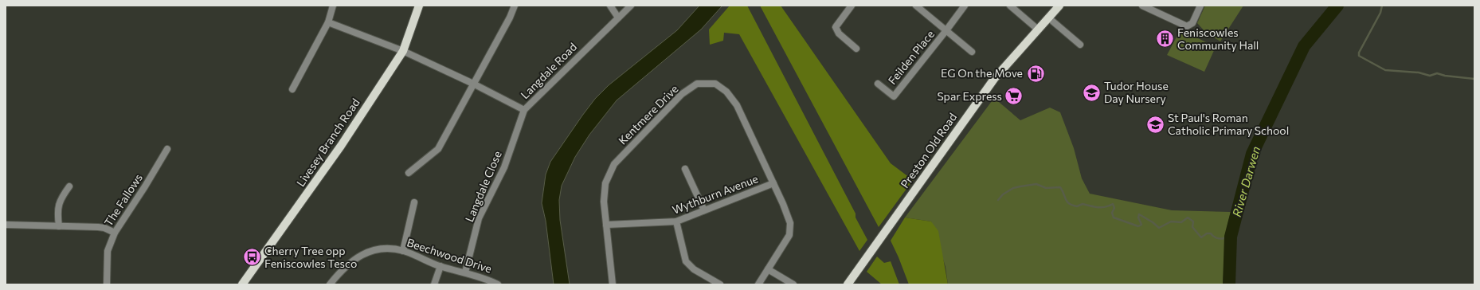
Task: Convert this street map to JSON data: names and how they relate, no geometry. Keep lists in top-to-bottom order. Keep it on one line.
{"streets":{"main road":["Livesey Branch Road","Preston Old Road"],"street":["Feilden Place","Langdale Road","Kentmere Drive","Langdale Close","Wythburn Avenue","The Fallows","Beechwood Drive"]},"crossings":[["Langdale Road","Livesey Branch Road"],["Langdale Road","Langdale Close"],["Kentmere Drive","Wythburn Avenue"],["Langdale Close","Beechwood Drive"]],"water":["River Darwen"],"places":{"building":["Feniscowles Community Hall"],"fuel station":["EG On the Move"],"school or university":["Tudor House Day Nursery","St Paul's Roman Catholic Primary School"],"supermarket":["Spar Express"],"bus stop":["Cherry Tree opp Feniscowles Tesco"]}}
